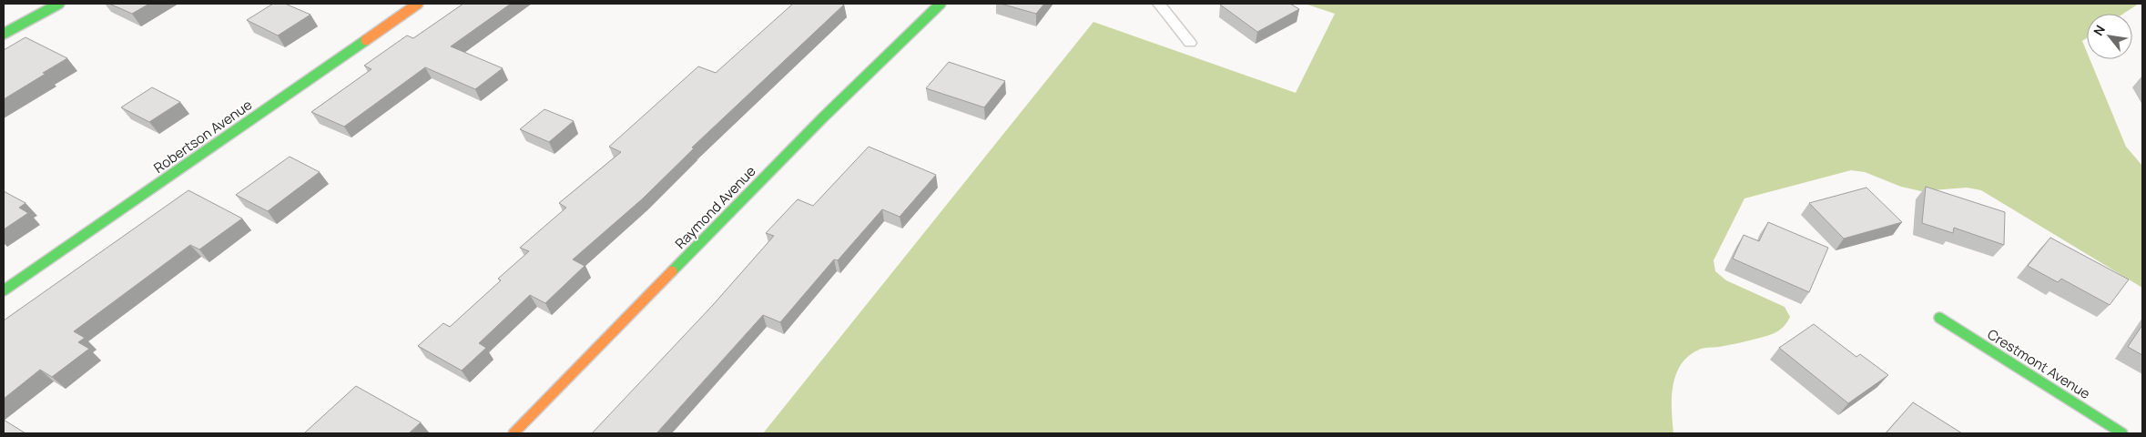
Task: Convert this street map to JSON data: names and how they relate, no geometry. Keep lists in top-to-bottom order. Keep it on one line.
{"streets":{"street":["Robertson Avenue","Raymond Avenue","Crestmont Avenue"]},"north":"top left"}
